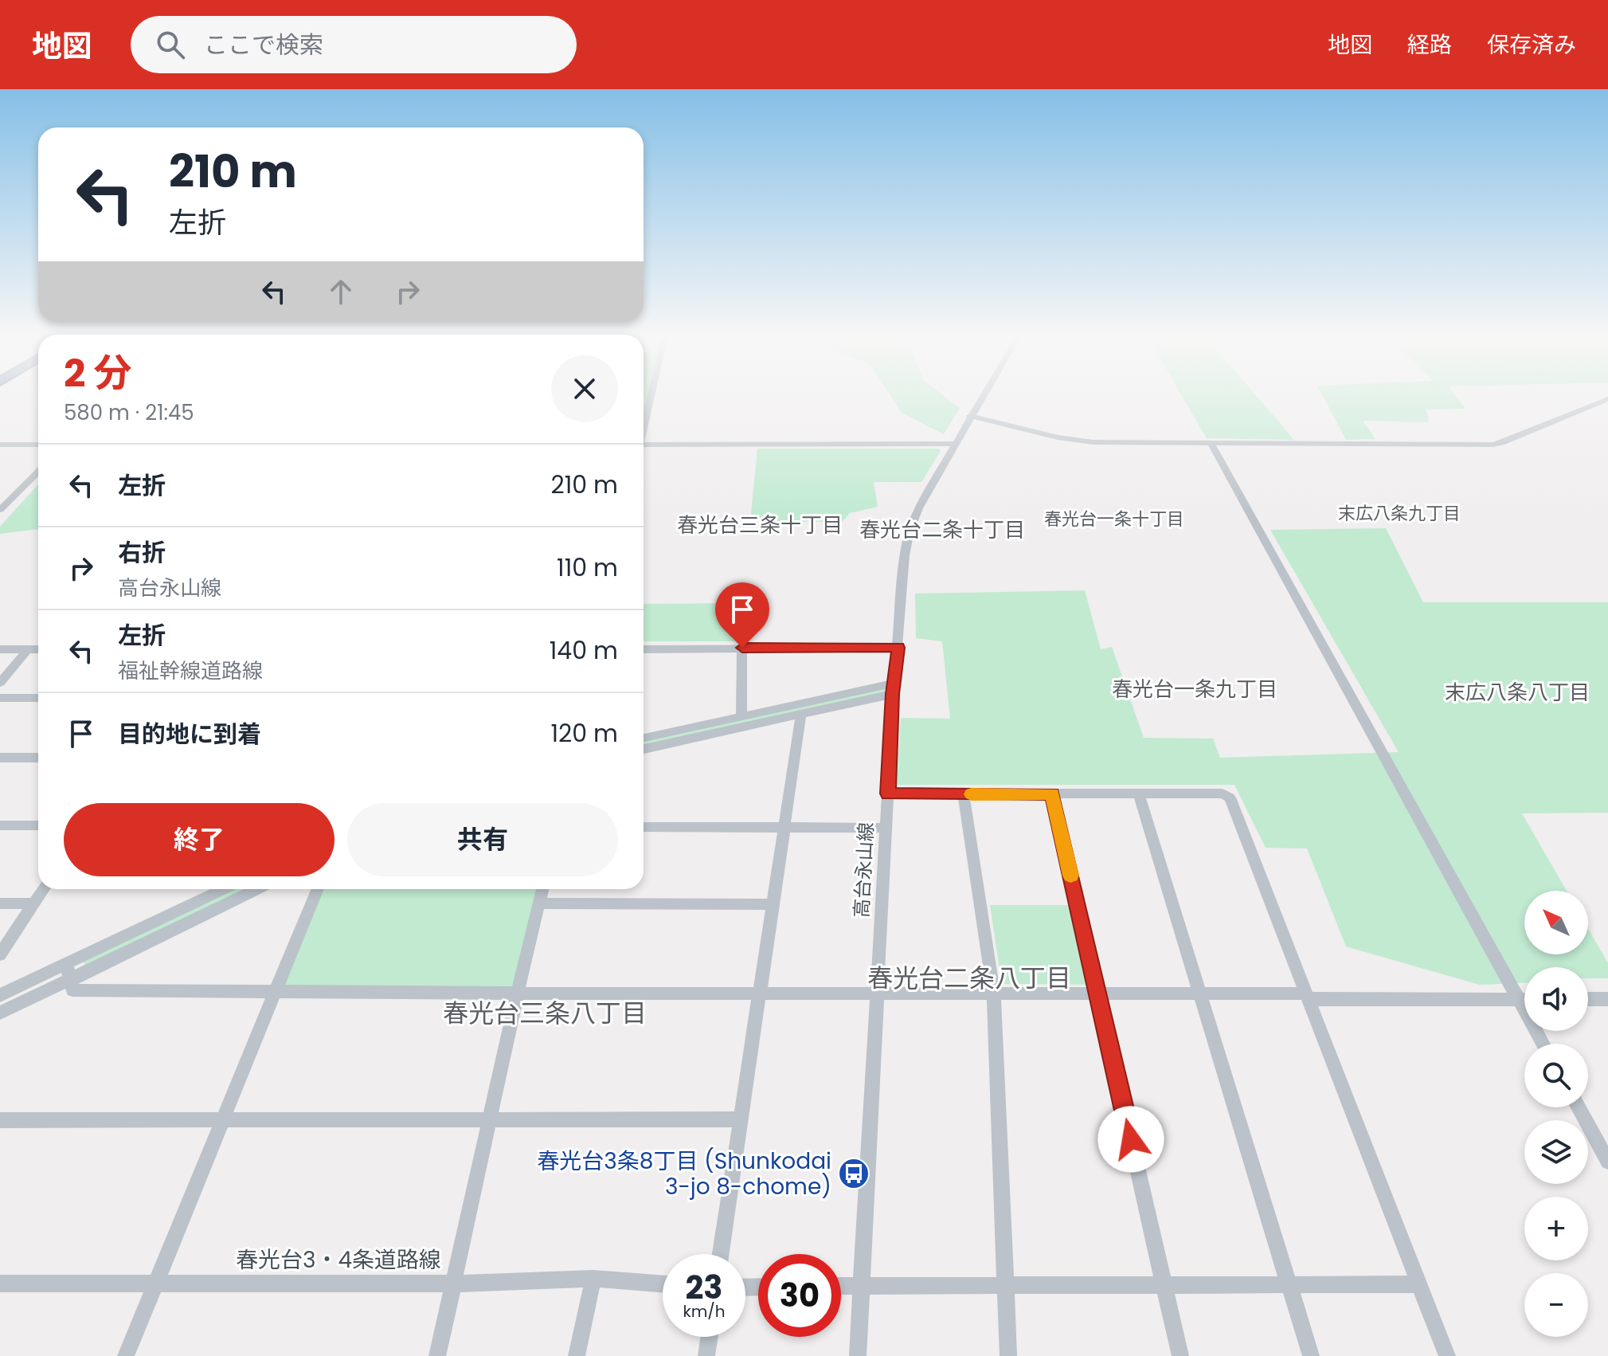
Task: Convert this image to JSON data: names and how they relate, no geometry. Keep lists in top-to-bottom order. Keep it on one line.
{"streets":{"street":["高台永山線","春光台3・4条道路線"]},"districts":["末広八条九丁目","春光台一条十丁目","春光台三条十丁目","春光台二条十丁目","春光台一条九丁目","末広八条八丁目","春光台二条八丁目","春光台三条八丁目"],"places":{"bus stop":["春光台3条8丁目 (Shunkodai 3-jo 8-chome)"]},"north":"top left","page":{"header":"地図","search":"ここで検索","nav":["地図","経路","保存済み"],"turn":["210 m","左折"],"heading":["2 分","580 m · 21:45"],"list":[{"name":"左折","value":"210 m"},{"name":"右折","note":"高台永山線","value":"110 m"},{"name":"左折","note":"福祉幹線道路線","value":"140 m"},{"name":"目的地に到着","value":"120 m"}],"buttons":["終了","共有"],"map_buttons":["+","−"],"speed":"23 km/h","limit":"30"}}
